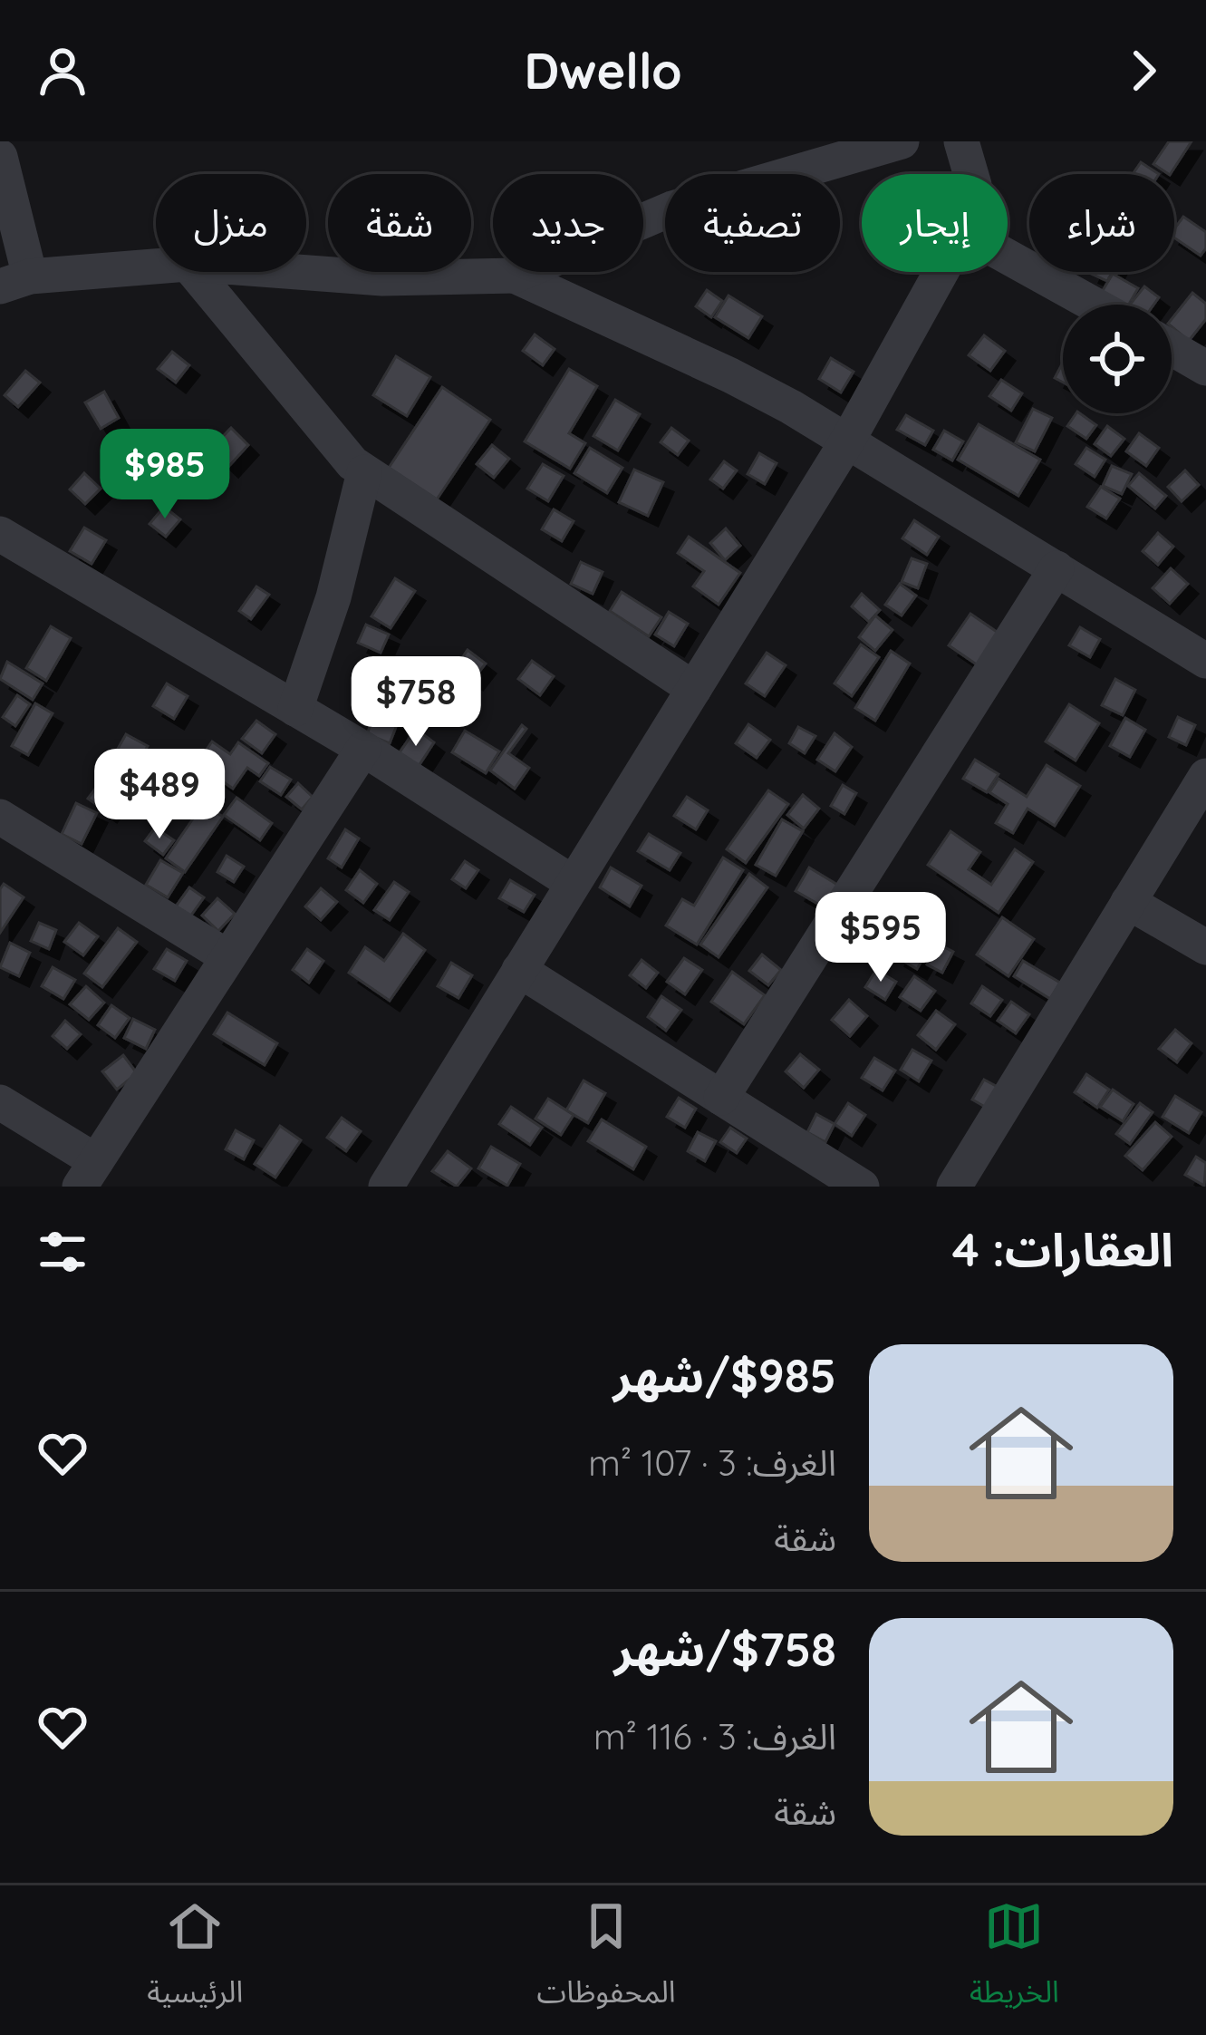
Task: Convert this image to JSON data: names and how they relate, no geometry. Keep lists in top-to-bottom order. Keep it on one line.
{"page":{"header":"Dwello","chip":["شراء","إيجار","تصفية","جديد","شقة","منزل"],"price":["$985","$758","$489","$595"],"heading":"العقارات: 4","list":[{"name":"$985/شهر","note":"الغرف: 3 · 107 m² · شقة"},{"name":"$758/شهر","note":"الغرف: 3 · 116 m² · شقة"}],"tabs":["الخريطة","المحفوظات","الرئيسية"]}}
